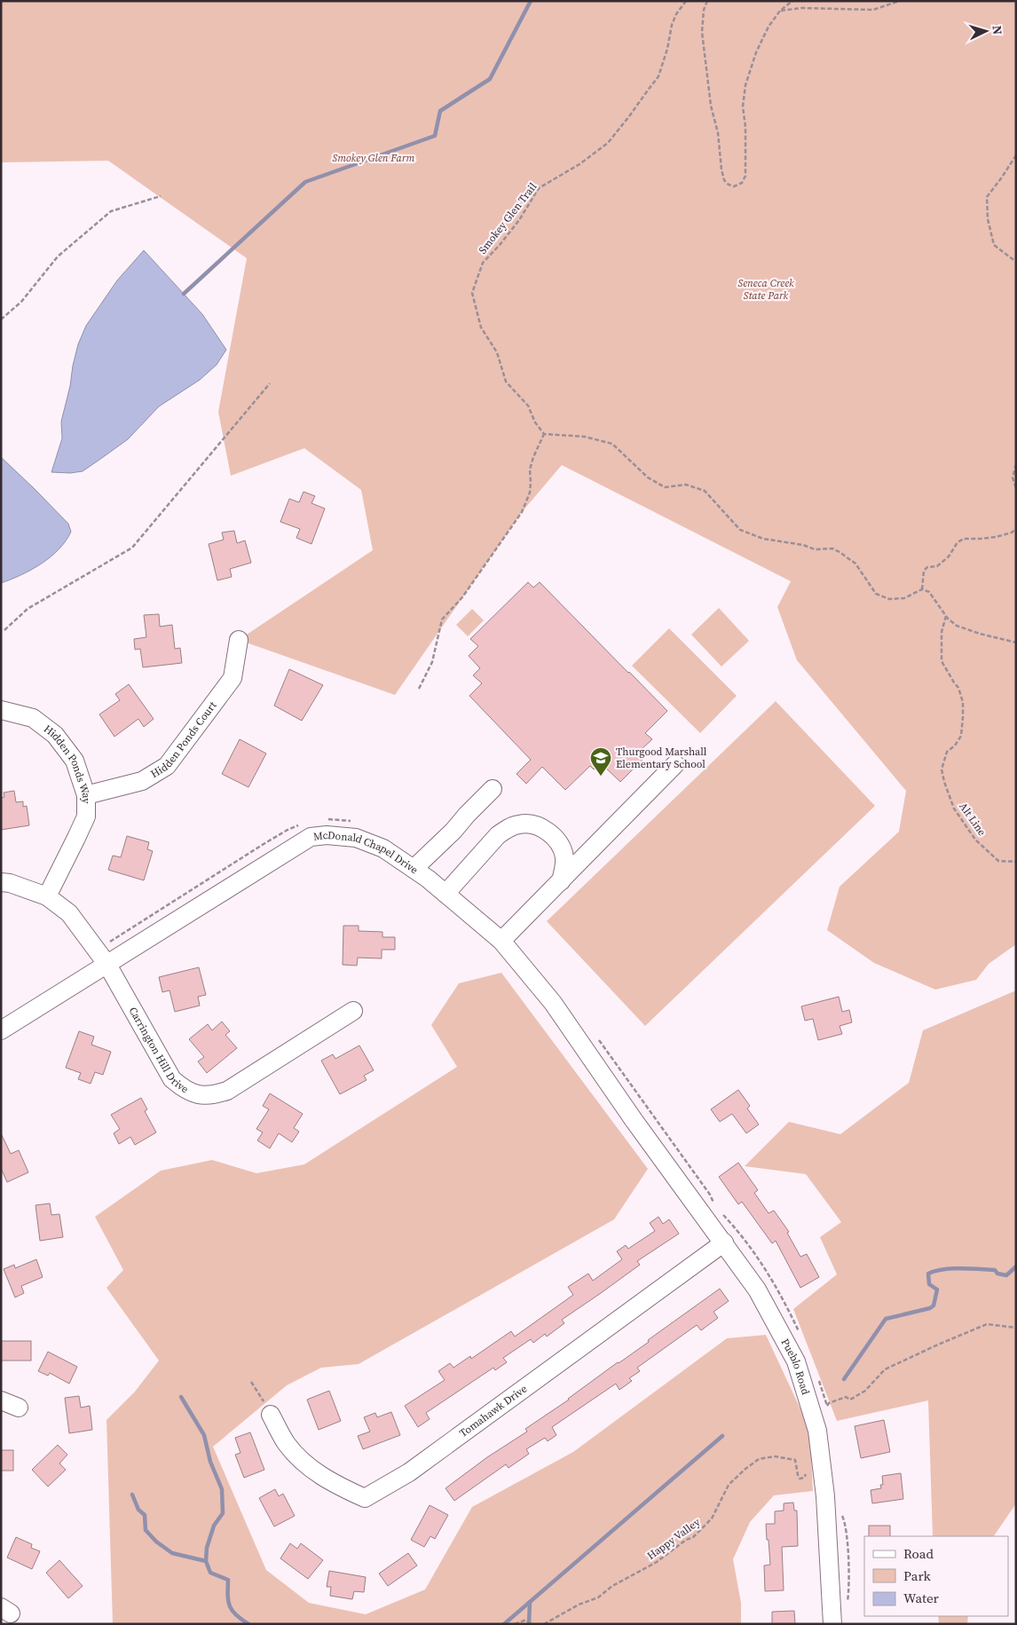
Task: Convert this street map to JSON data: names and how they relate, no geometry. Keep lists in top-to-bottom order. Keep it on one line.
{"streets":{"street":["Hidden Ponds Court","Hidden Ponds Way","McDonald Chapel Drive","Carrington Hill Drive","Pueblo Road","Tomahawk Drive"],"path":["Smokey Glen Trail","Alt Line","Happy Valley"]},"crossings":[["Hidden Ponds Court","Hidden Ponds Way"],["Hidden Ponds Way","Carrington Hill Drive"],["McDonald Chapel Drive","Carrington Hill Drive"],["McDonald Chapel Drive","Pueblo Road"],["Pueblo Road","Tomahawk Drive"]],"parks":["Smokey Glen Farm","Seneca Creek State Park"],"places":{"school or university":["Thurgood Marshall Elementary School"]},"legend":["Road","Park","Water"],"north":"right"}
